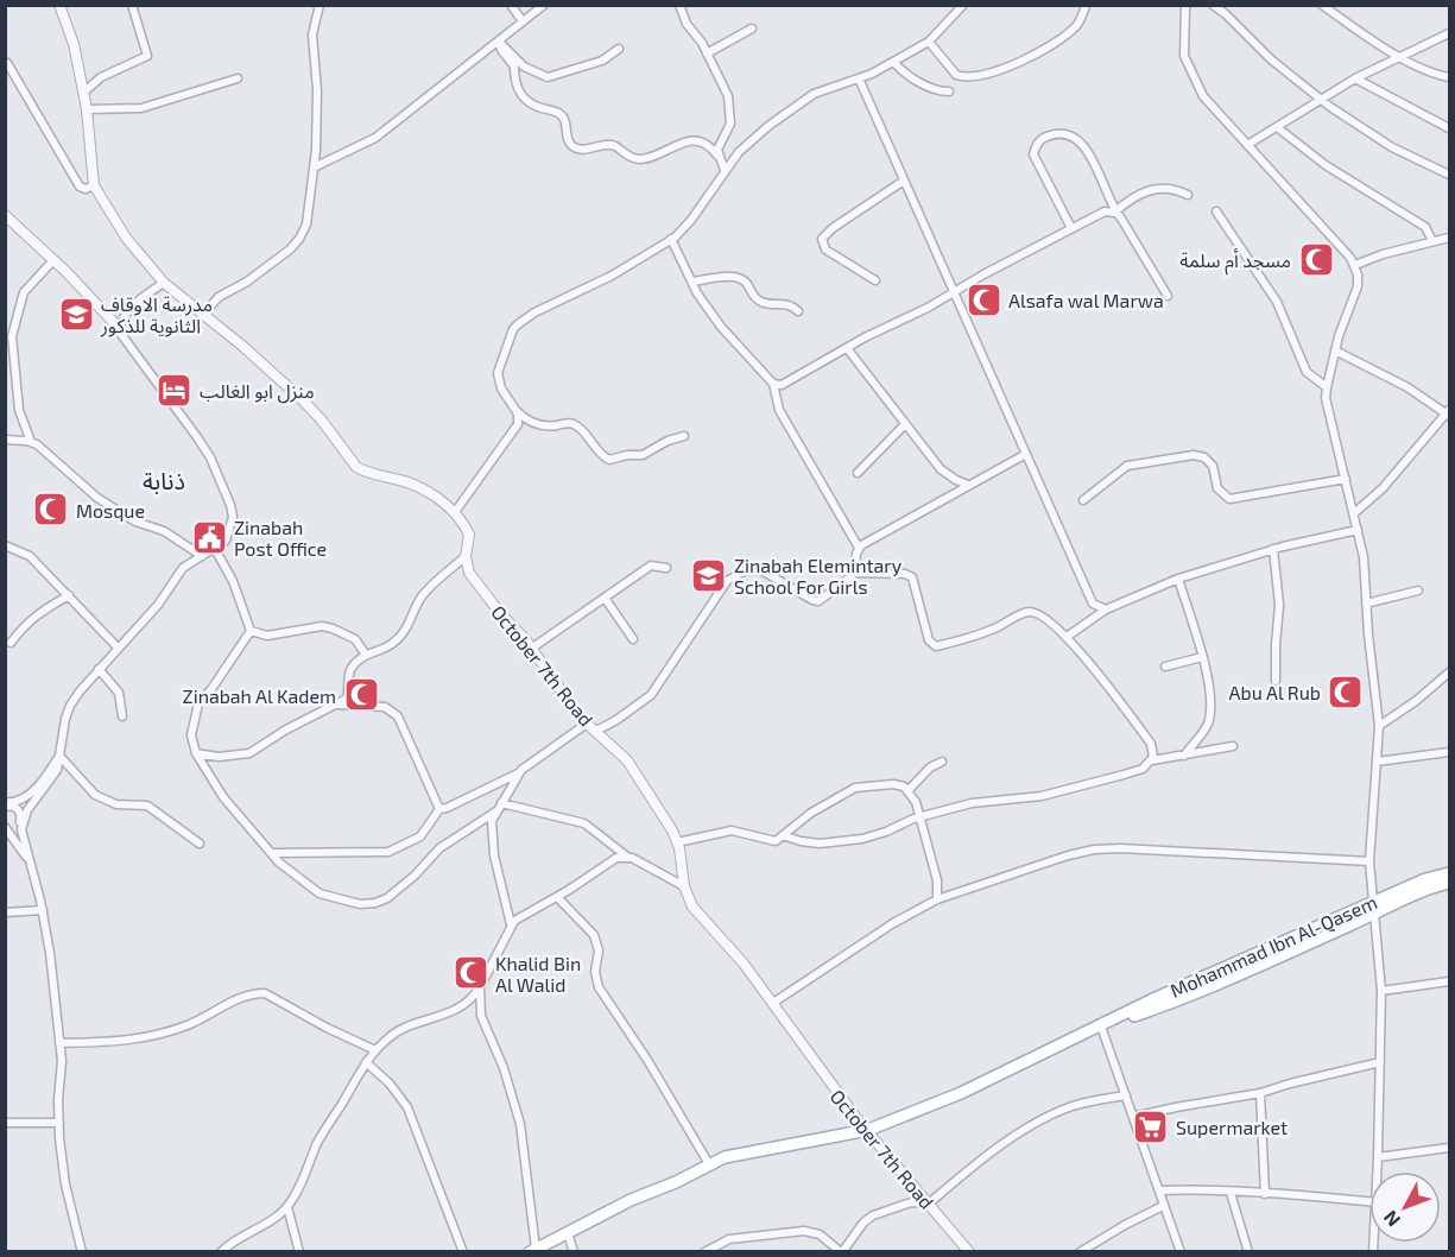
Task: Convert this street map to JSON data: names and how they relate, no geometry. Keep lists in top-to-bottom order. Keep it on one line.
{"streets":{"main road":["Mohammad Ibn Al-Qasem"],"street":["October 7th Road"]},"crossings":[["October 7th Road","Mohammad Ibn Al-Qasem"]],"districts":["ذنابة"],"places":{"mosque":["مسجد أم سلمة","Alsafa wal Marwa","Mosque","Abu Al Rub","Zinabah Al Kadem","Khalid Bin Al Walid"],"school or university":["مدرسة الاوقاف الثانوية للذكور","Zinabah Elemintary School For Girls"],"hotel":["منزل ابو الغالب"],"public building":["Zinabah Post Office"],"supermarket":["Supermarket"]},"north":"bottom left"}
